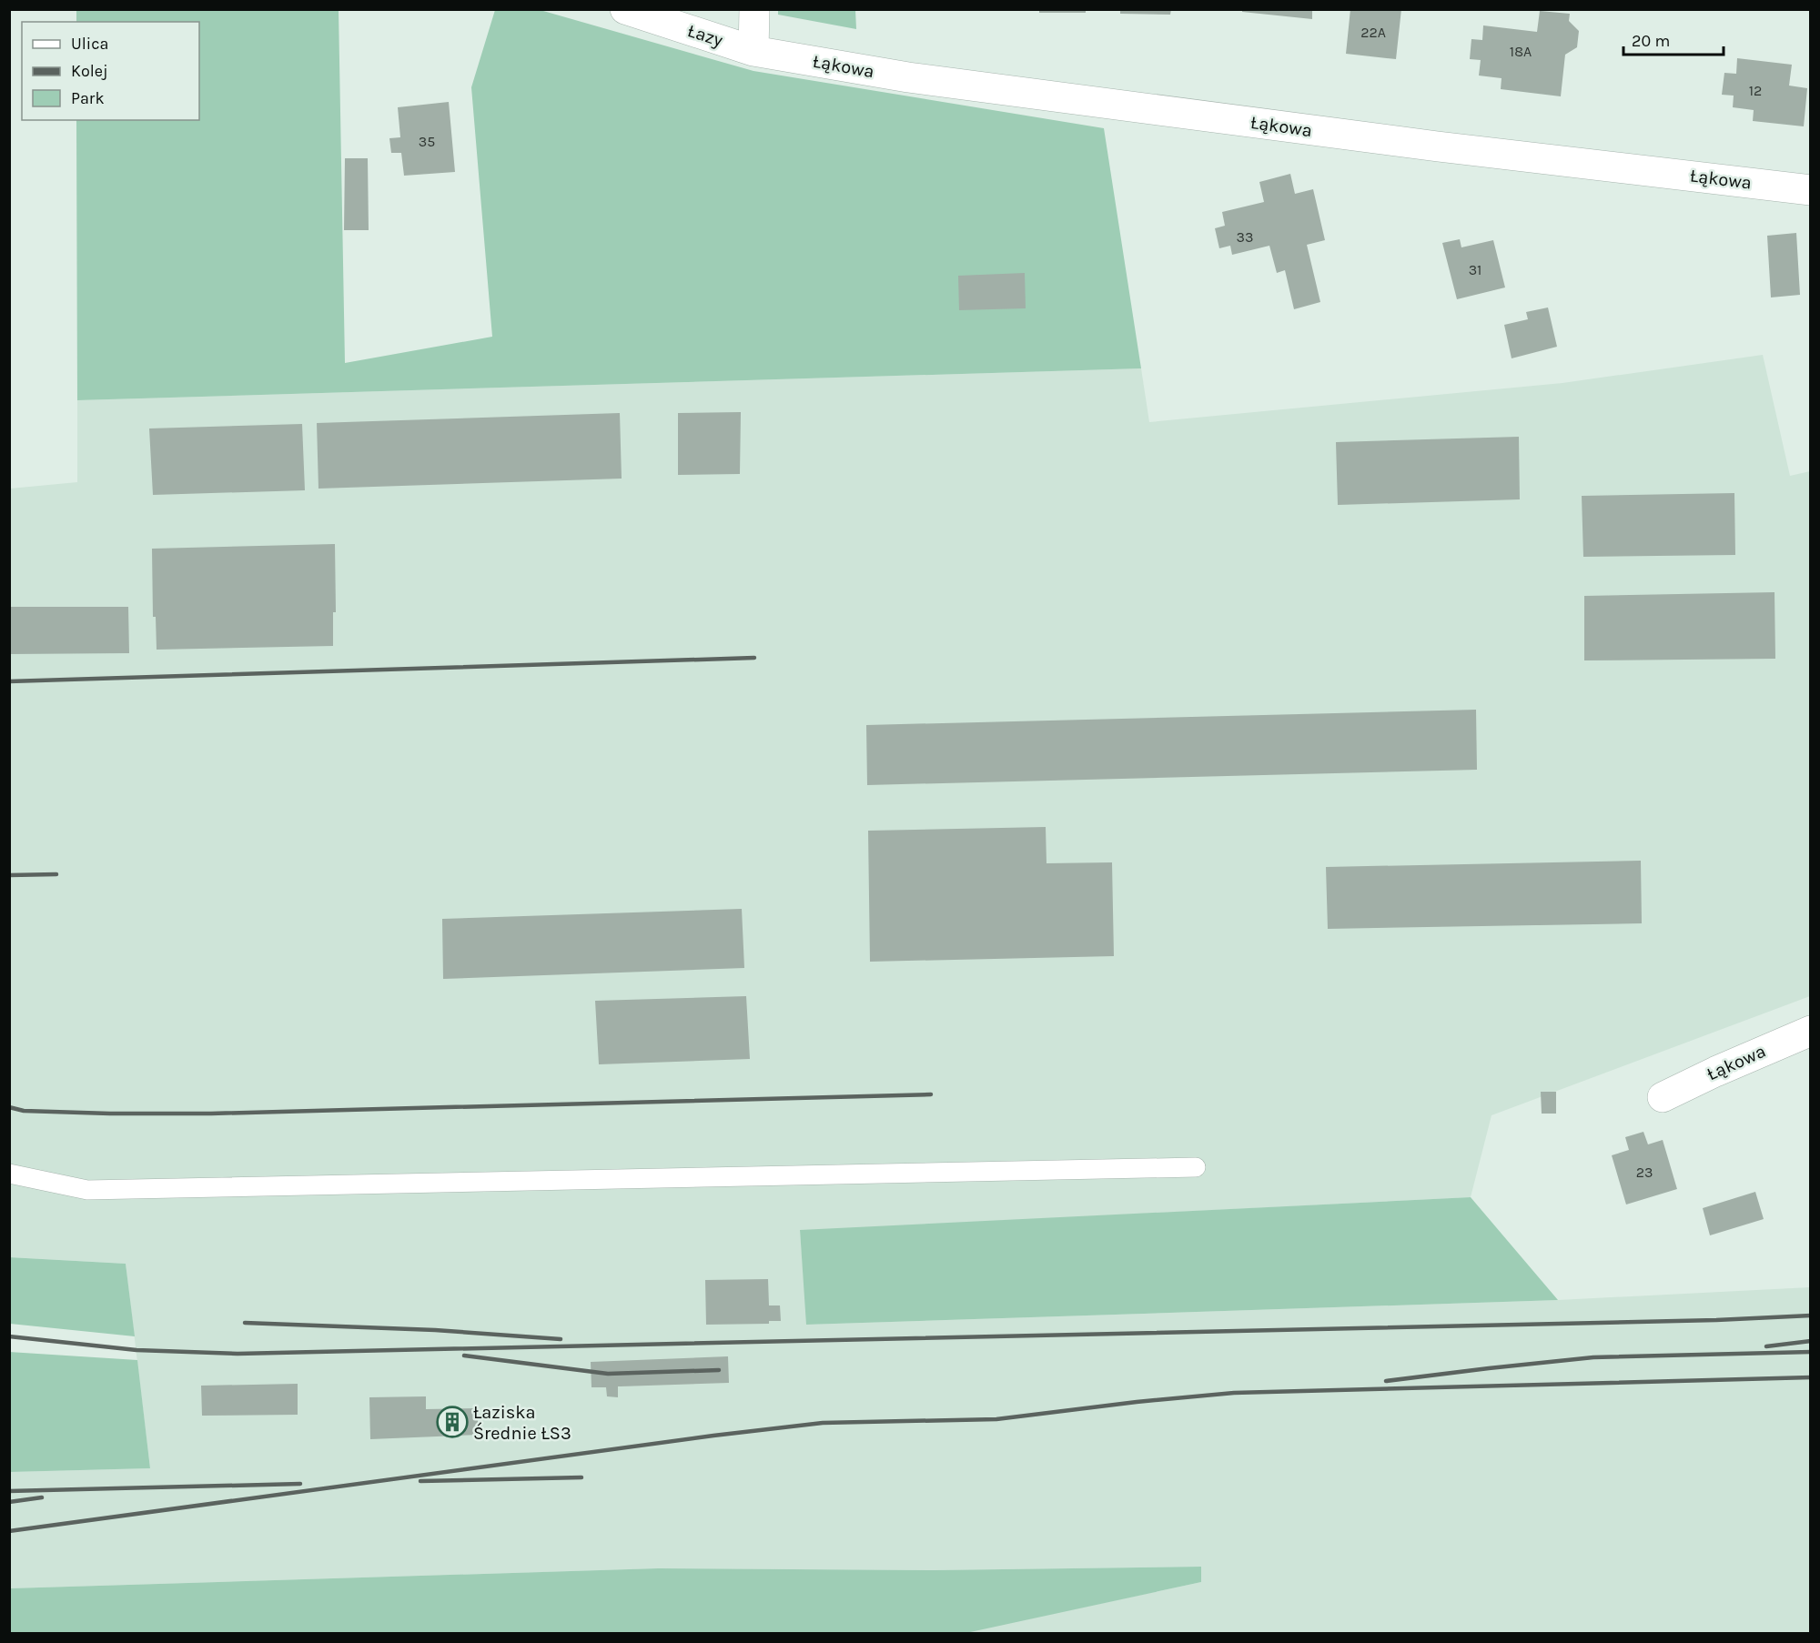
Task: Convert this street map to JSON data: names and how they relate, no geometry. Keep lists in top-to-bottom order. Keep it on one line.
{"streets":{"street":["Łazy","Łąkowa"]},"crossings":[["Łazy","Łąkowa"]],"places":{"building":["Łaziska Średnie ŁS3"]},"house_numbers":["22A","18A","12","35","33","31","23"],"legend":["Ulica","Kolej","Park"],"scale_bar":"20 m"}
